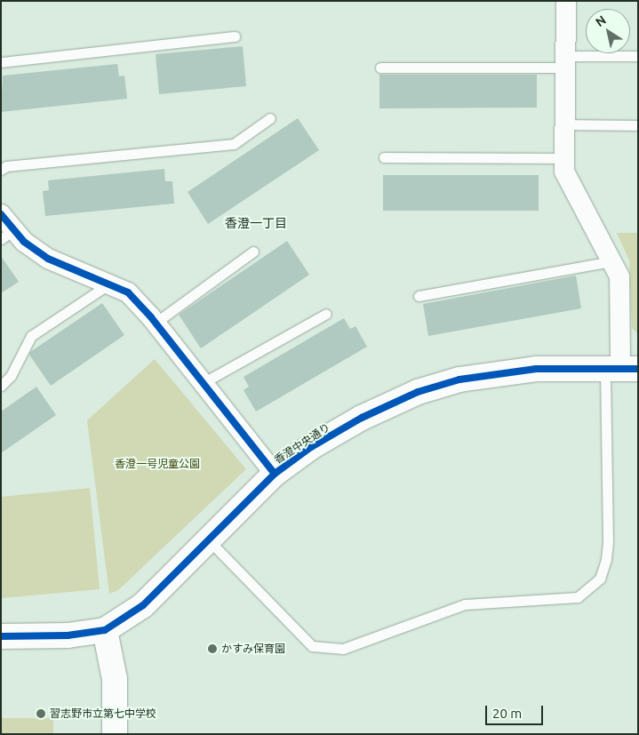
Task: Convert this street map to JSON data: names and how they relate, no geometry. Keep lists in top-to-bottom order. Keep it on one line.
{"streets":{"street":["香澄中央通り"]},"districts":["香澄一丁目"],"parks":["香澄一号児童公園"],"places":["かすみ保育園","習志野市立第七中学校"],"scale_bar":"20 m","north":"top left"}
